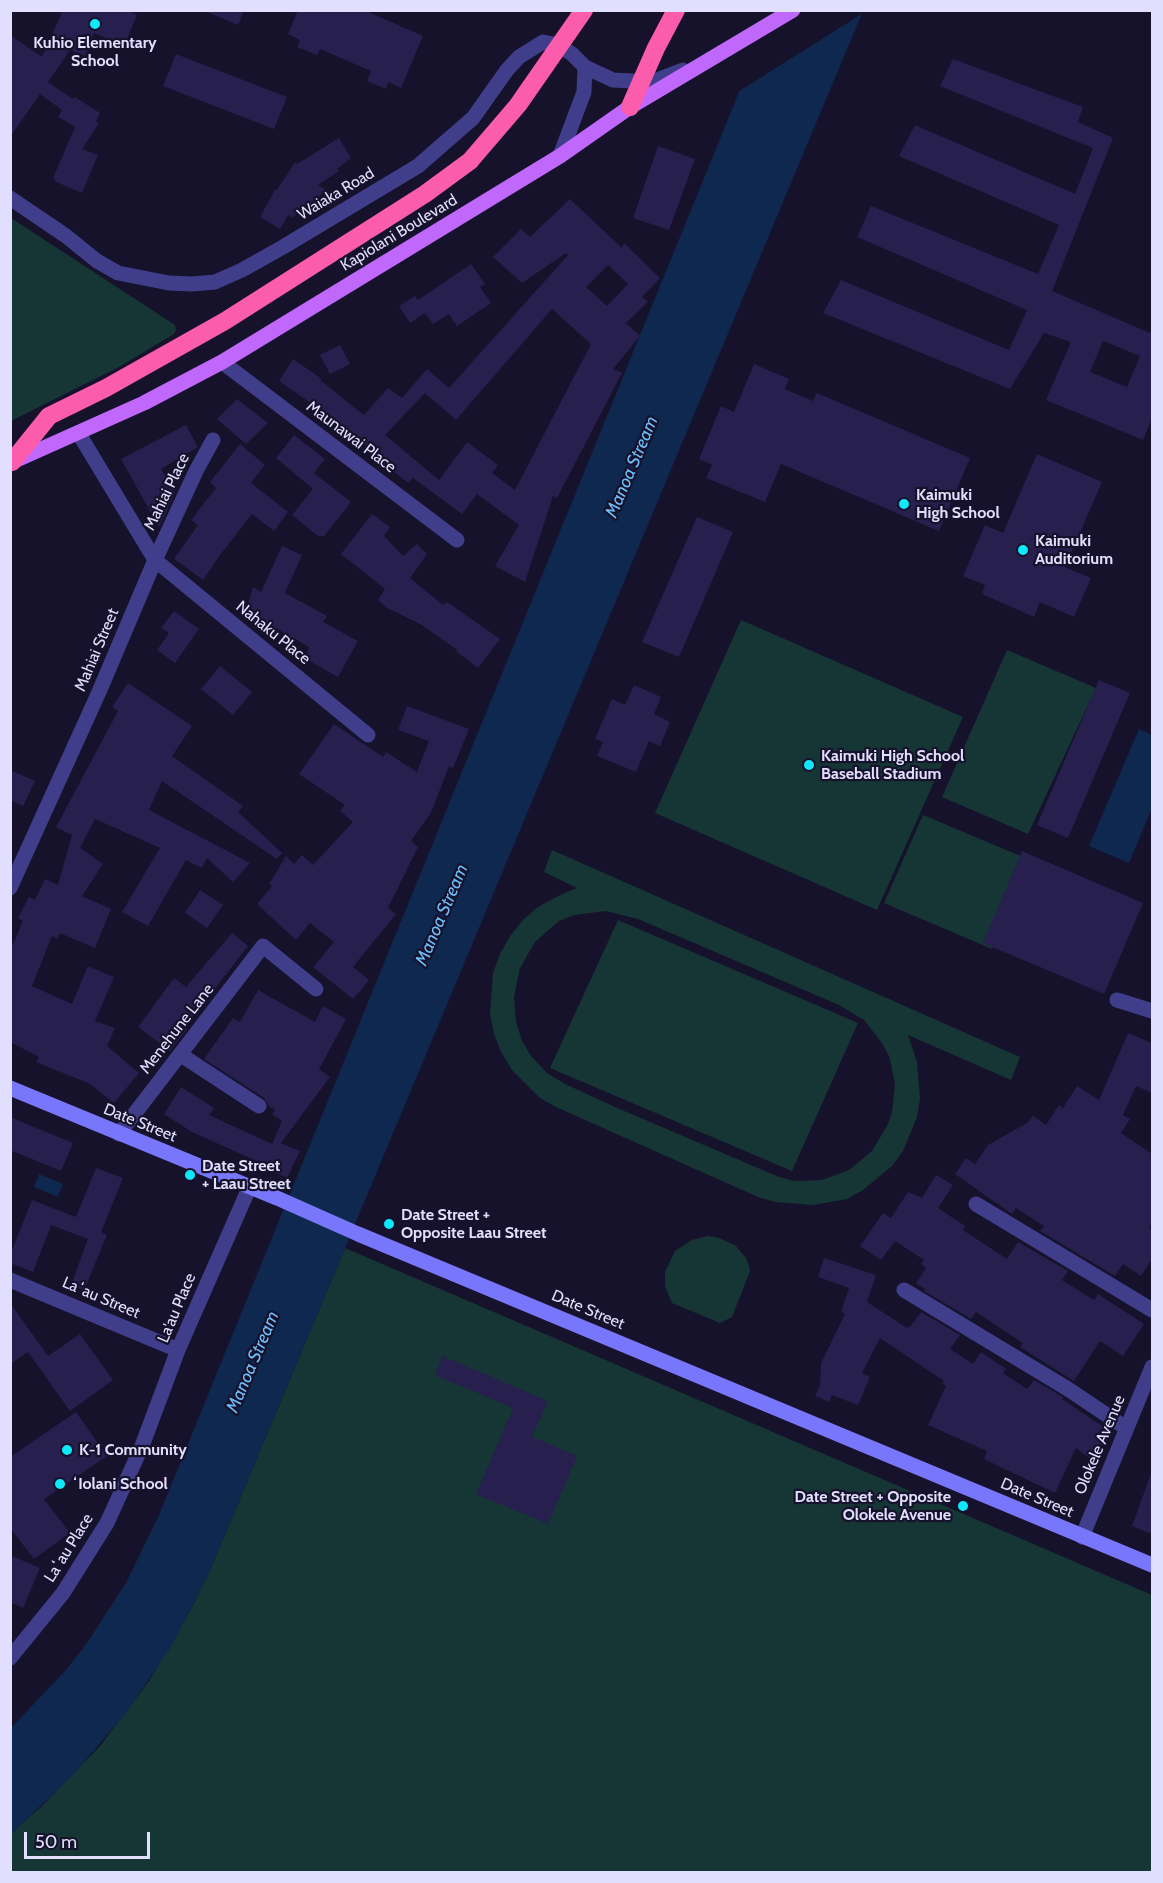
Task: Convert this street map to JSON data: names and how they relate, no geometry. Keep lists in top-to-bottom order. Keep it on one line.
{"streets":{"main road":["Kapiolani Boulevard"],"street":["Waiaka Road","Maunawai Place","Mahiai Place","Nahaku Place","Mahiai Street","Menehune Lane","Date Street","Laʻau Street","La'au Place","Olokele Avenue","Laʻau Place"]},"crossings":[["Waiaka Road","Kapiolani Boulevard"],["Kapiolani Boulevard","Maunawai Place"],["Mahiai Place","Nahaku Place"],["Mahiai Place","Mahiai Street"],["Nahaku Place","Mahiai Street"],["Menehune Lane","Date Street"],["Date Street","La'au Place"],["Date Street","Olokele Avenue"],["Laʻau Street","La'au Place"],["La'au Place","Laʻau Place"]],"water":["Manoa Stream"],"places":["Kuhio Elementary School","Kaimuki High School","Kaimuki Auditorium","Kaimuki High School Baseball Stadium","Date Street + Laau Street","Date Street + Opposite Laau Street","K-1 Community","ʻIolani School","Date Street + Opposite Olokele Avenue"],"scale_bar":"50 m"}
